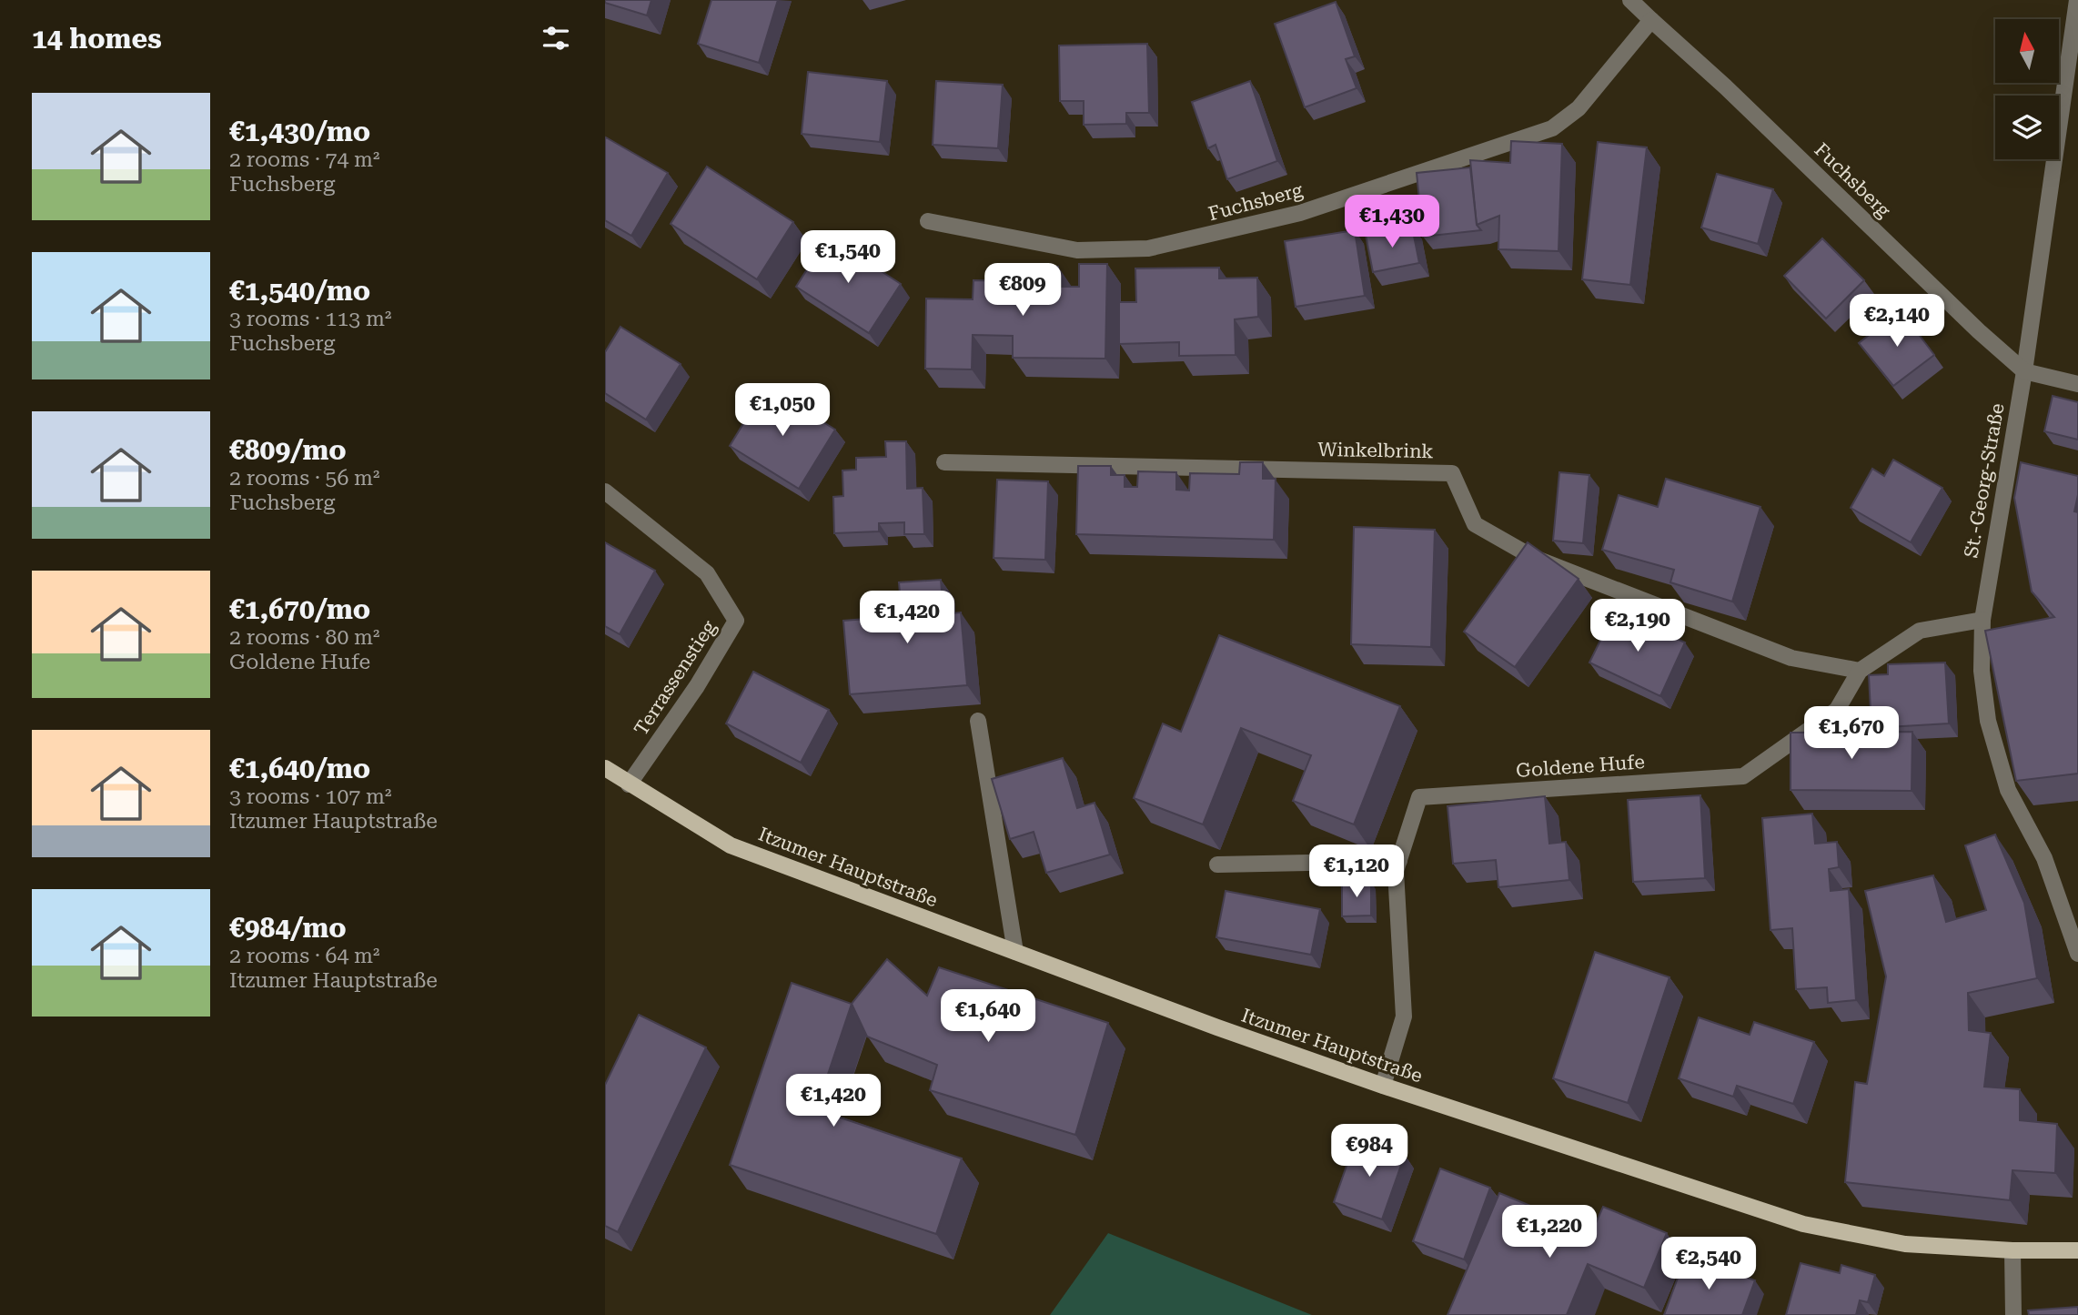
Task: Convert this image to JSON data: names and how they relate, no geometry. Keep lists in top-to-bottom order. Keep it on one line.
{"streets":{"main road":["Itzumer Hauptstraße"],"street":["Fuchsberg","Winkelbrink","St.-Georg-Straße","Terrassenstieg","Goldene Hufe"]},"crossings":[["Fuchsberg","St.-Georg-Straße"],["Winkelbrink","Goldene Hufe"],["St.-Georg-Straße","Goldene Hufe"],["Terrassenstieg","Itzumer Hauptstraße"],["Goldene Hufe","Itzumer Hauptstraße"]],"north":"top","page":{"heading":"14 homes","list":[{"name":"€1,430/mo","note":"2 rooms · 74 m² · Fuchsberg"},{"name":"€1,540/mo","note":"3 rooms · 113 m² · Fuchsberg"},{"name":"€809/mo","note":"2 rooms · 56 m² · Fuchsberg"},{"name":"€1,670/mo","note":"2 rooms · 80 m² · Goldene Hufe"},{"name":"€1,640/mo","note":"3 rooms · 107 m² · Itzumer Hauptstraße"},{"name":"€984/mo","note":"2 rooms · 64 m² · Itzumer Hauptstraße"}],"price":["€1,430","€1,540","€809","€2,140","€1,050","€1,420","€2,190","€1,670","€1,120","€1,640","€1,420","€984","€1,220","€2,540"]}}
